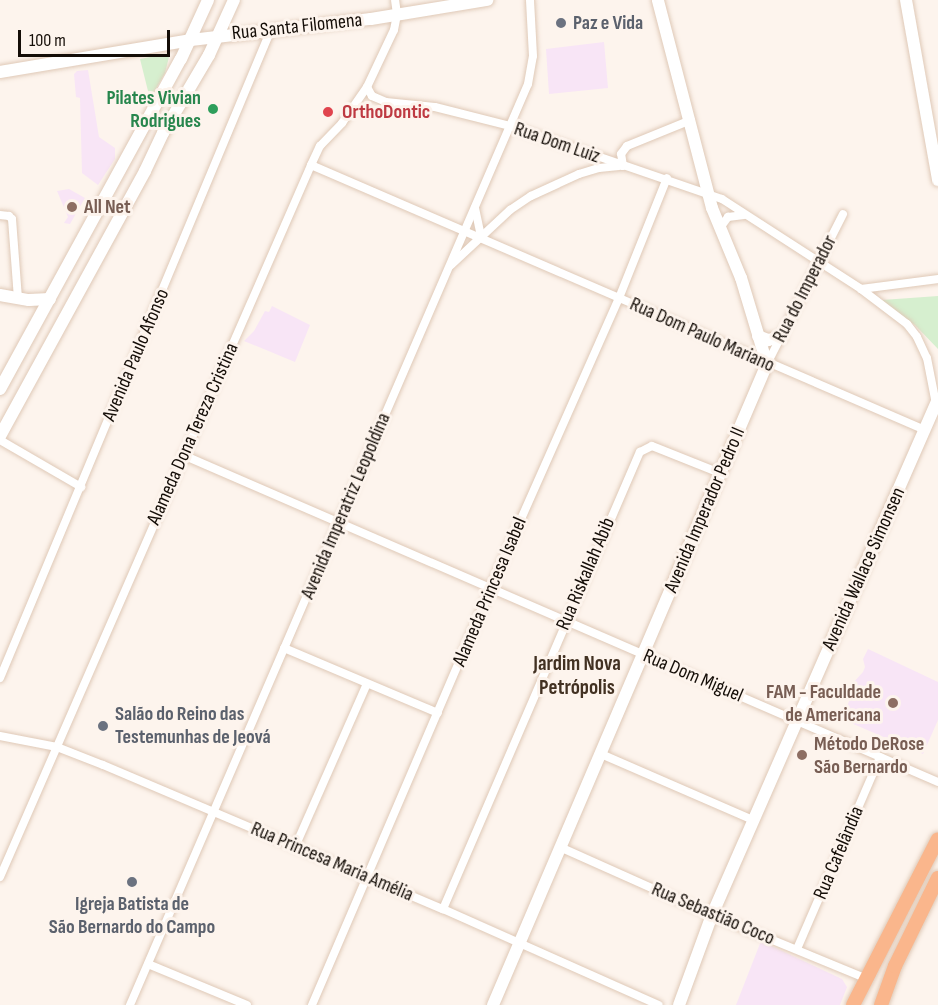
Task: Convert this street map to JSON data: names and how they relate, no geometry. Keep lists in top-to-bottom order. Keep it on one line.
{"streets":{"street":["Rua Santa Filomena","Rua Dom Luiz","Rua do Imperador","Rua Dom Paulo Mariano","Avenida Paulo Afonso","Alameda Dona Tereza Cristina","Avenida Imperatriz Leopoldina","Avenida Imperador Pedro II","Avenida Wallace Simonsen","Rua Riskallah Abib","Alameda Princesa Isabel","Rua Dom Miguel","Rua Cafelândia","Rua Princesa Maria Amélia","Rua Sebastião Coco"]},"crossings":[["Rua Santa Filomena","Avenida Paulo Afonso"],["Rua Santa Filomena","Alameda Dona Tereza Cristina"],["Rua Dom Luiz","Rua do Imperador"],["Rua Dom Luiz","Alameda Dona Tereza Cristina"],["Rua Dom Luiz","Avenida Imperatriz Leopoldina"],["Rua Dom Luiz","Avenida Wallace Simonsen"],["Rua Dom Luiz","Alameda Princesa Isabel"],["Rua do Imperador","Rua Dom Paulo Mariano"],["Rua do Imperador","Avenida Imperador Pedro II"],["Rua Dom Paulo Mariano","Alameda Dona Tereza Cristina"],["Rua Dom Paulo Mariano","Avenida Imperatriz Leopoldina"],["Rua Dom Paulo Mariano","Avenida Imperador Pedro II"],["Rua Dom Paulo Mariano","Avenida Wallace Simonsen"],["Rua Dom Paulo Mariano","Alameda Princesa Isabel"],["Alameda Dona Tereza Cristina","Rua Dom Miguel"],["Alameda Dona Tereza Cristina","Rua Princesa Maria Amélia"],["Avenida Imperatriz Leopoldina","Rua Dom Miguel"],["Avenida Imperatriz Leopoldina","Rua Princesa Maria Amélia"],["Avenida Imperador Pedro II","Rua Riskallah Abib"],["Avenida Imperador Pedro II","Rua Dom Miguel"],["Avenida Imperador Pedro II","Rua Princesa Maria Amélia"],["Avenida Imperador Pedro II","Rua Sebastião Coco"],["Avenida Wallace Simonsen","Rua Dom Miguel"],["Avenida Wallace Simonsen","Rua Sebastião Coco"],["Rua Riskallah Abib","Rua Dom Miguel"],["Rua Riskallah Abib","Rua Princesa Maria Amélia"],["Alameda Princesa Isabel","Rua Dom Miguel"],["Alameda Princesa Isabel","Rua Princesa Maria Amélia"],["Rua Dom Miguel","Rua Cafelândia"],["Rua Cafelândia","Rua Sebastião Coco"]],"districts":["Jardim Nova Petrópolis"],"places":["Paz e Vida","Pilates Vivian Rodrigues","OrthoDontic","All Net","FAM - Faculdade de Americana","Salão do Reino das Testemunhas de Jeová","Método DeRose São Bernardo","Igreja Batista de São Bernardo do Campo"],"scale_bar":"100 m"}
